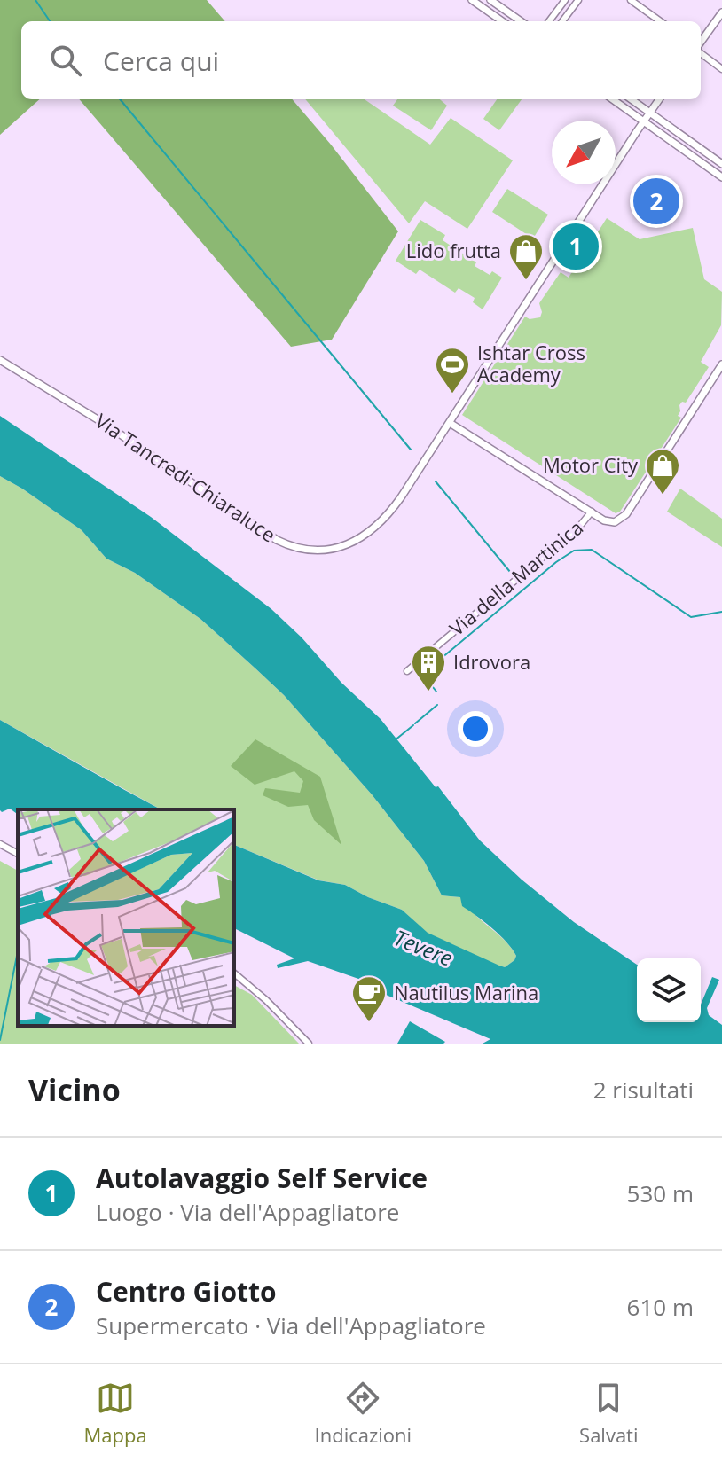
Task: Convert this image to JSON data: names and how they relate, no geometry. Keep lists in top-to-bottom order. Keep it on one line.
{"streets":{"street":["Via Tancredi Chiaraluce","Via della Martinica"]},"crossings":[["Via Tancredi Chiaraluce","Via della Martinica"]],"water":["Tevere"],"places":{"shop":["Lido frutta","Motor City"],"sports":["Ishtar Cross Academy"],"building":["Idrovora"],"cafe":["Nautilus Marina"]},"north":"bottom left","page":{"search":"Cerca qui","pins":["2","1"],"heading":["Vicino","2 risultati"],"list":[{"mark":"1","name":"Autolavaggio Self Service","note":"Luogo · Via dell'Appagliatore","value":"530 m"},{"mark":"2","name":"Centro Giotto","note":"Supermercato · Via dell'Appagliatore","value":"610 m"}],"nav":["Mappa","Indicazioni","Salvati"]}}
